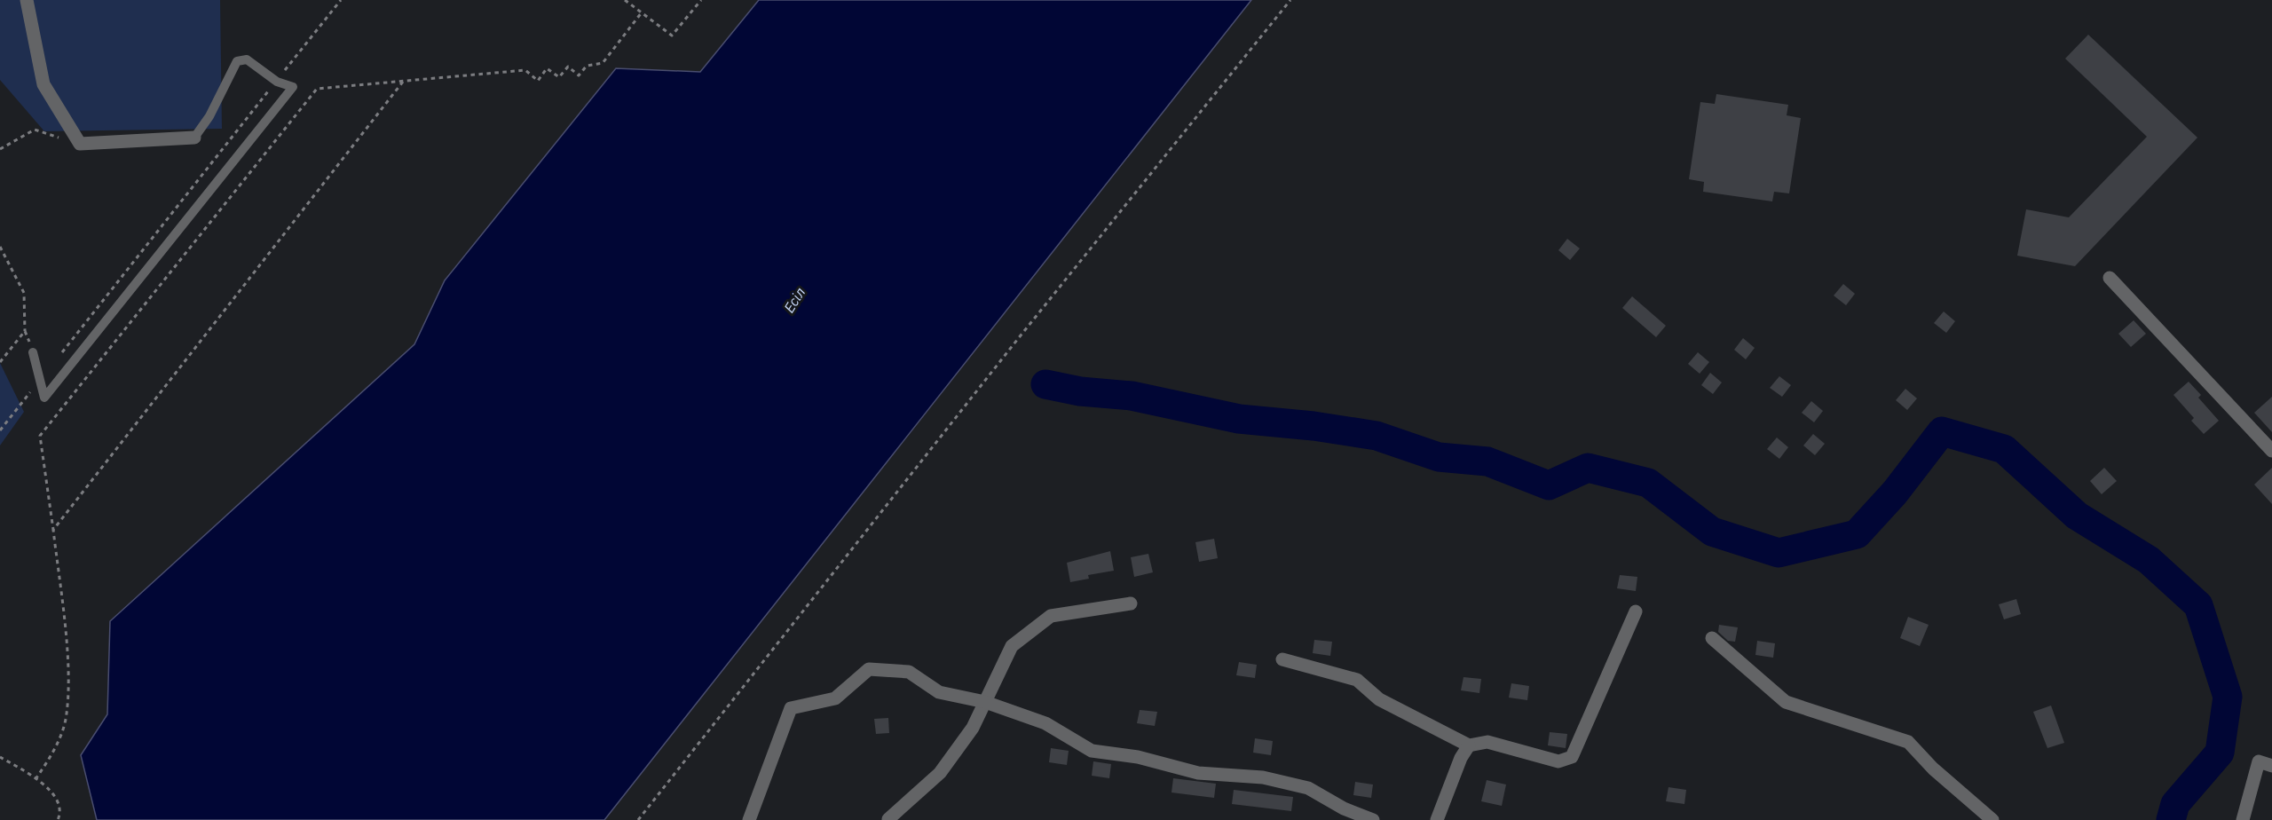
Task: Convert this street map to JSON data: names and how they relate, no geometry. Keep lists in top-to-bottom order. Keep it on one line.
{"water":["Есіл"]}
